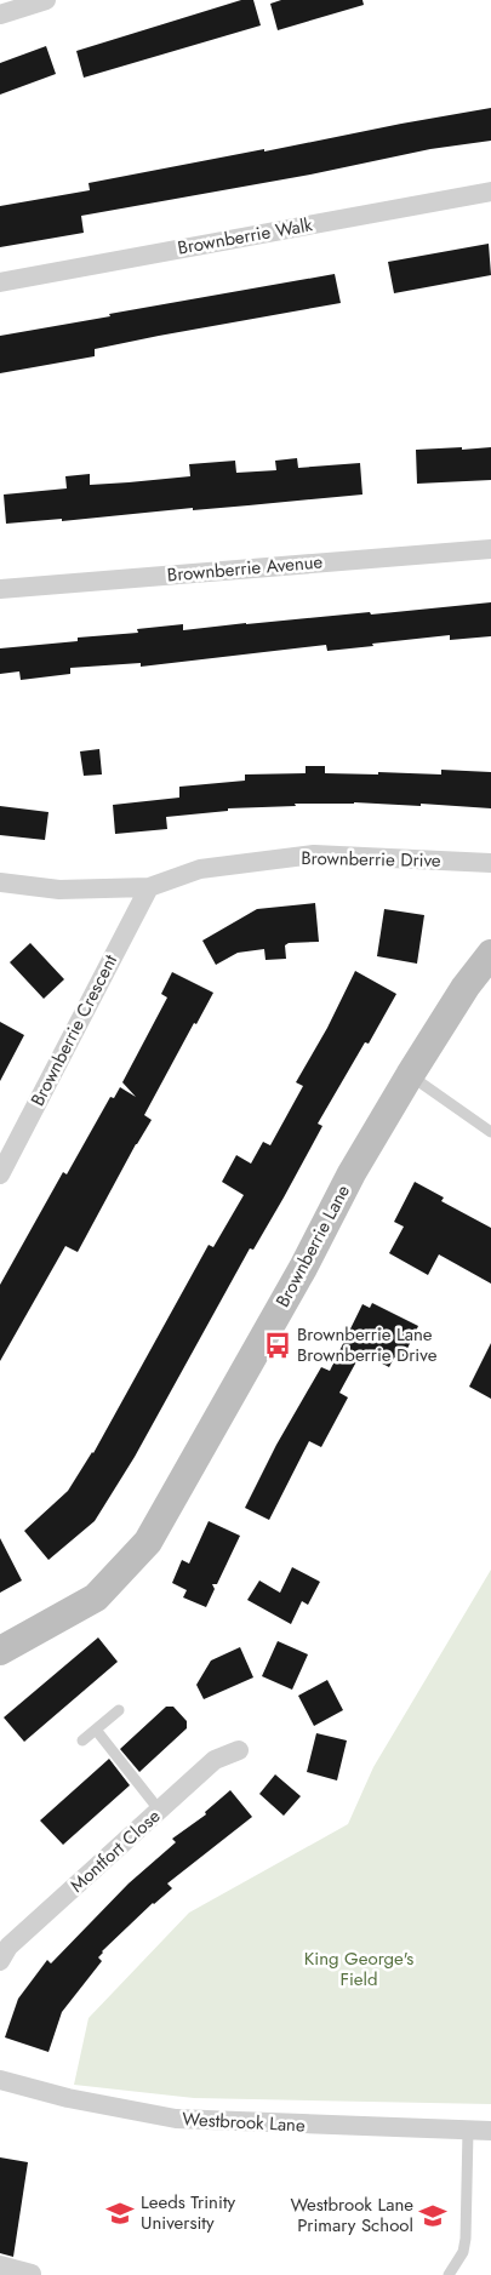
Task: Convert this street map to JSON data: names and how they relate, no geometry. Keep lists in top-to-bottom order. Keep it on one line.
{"streets":{"street":["Brownberrie Walk","Brownberrie Avenue","Brownberrie Drive","Brownberrie Crescent","Brownberrie Lane","Montfort Close","Westbrook Lane"]},"crossings":[["Brownberrie Drive","Brownberrie Crescent"]],"parks":["King George's Field"],"places":{"bus stop":["Brownberrie Lane Brownberrie Drive"],"school or university":["Leeds Trinity University","Westbrook Lane Primary School"]}}
